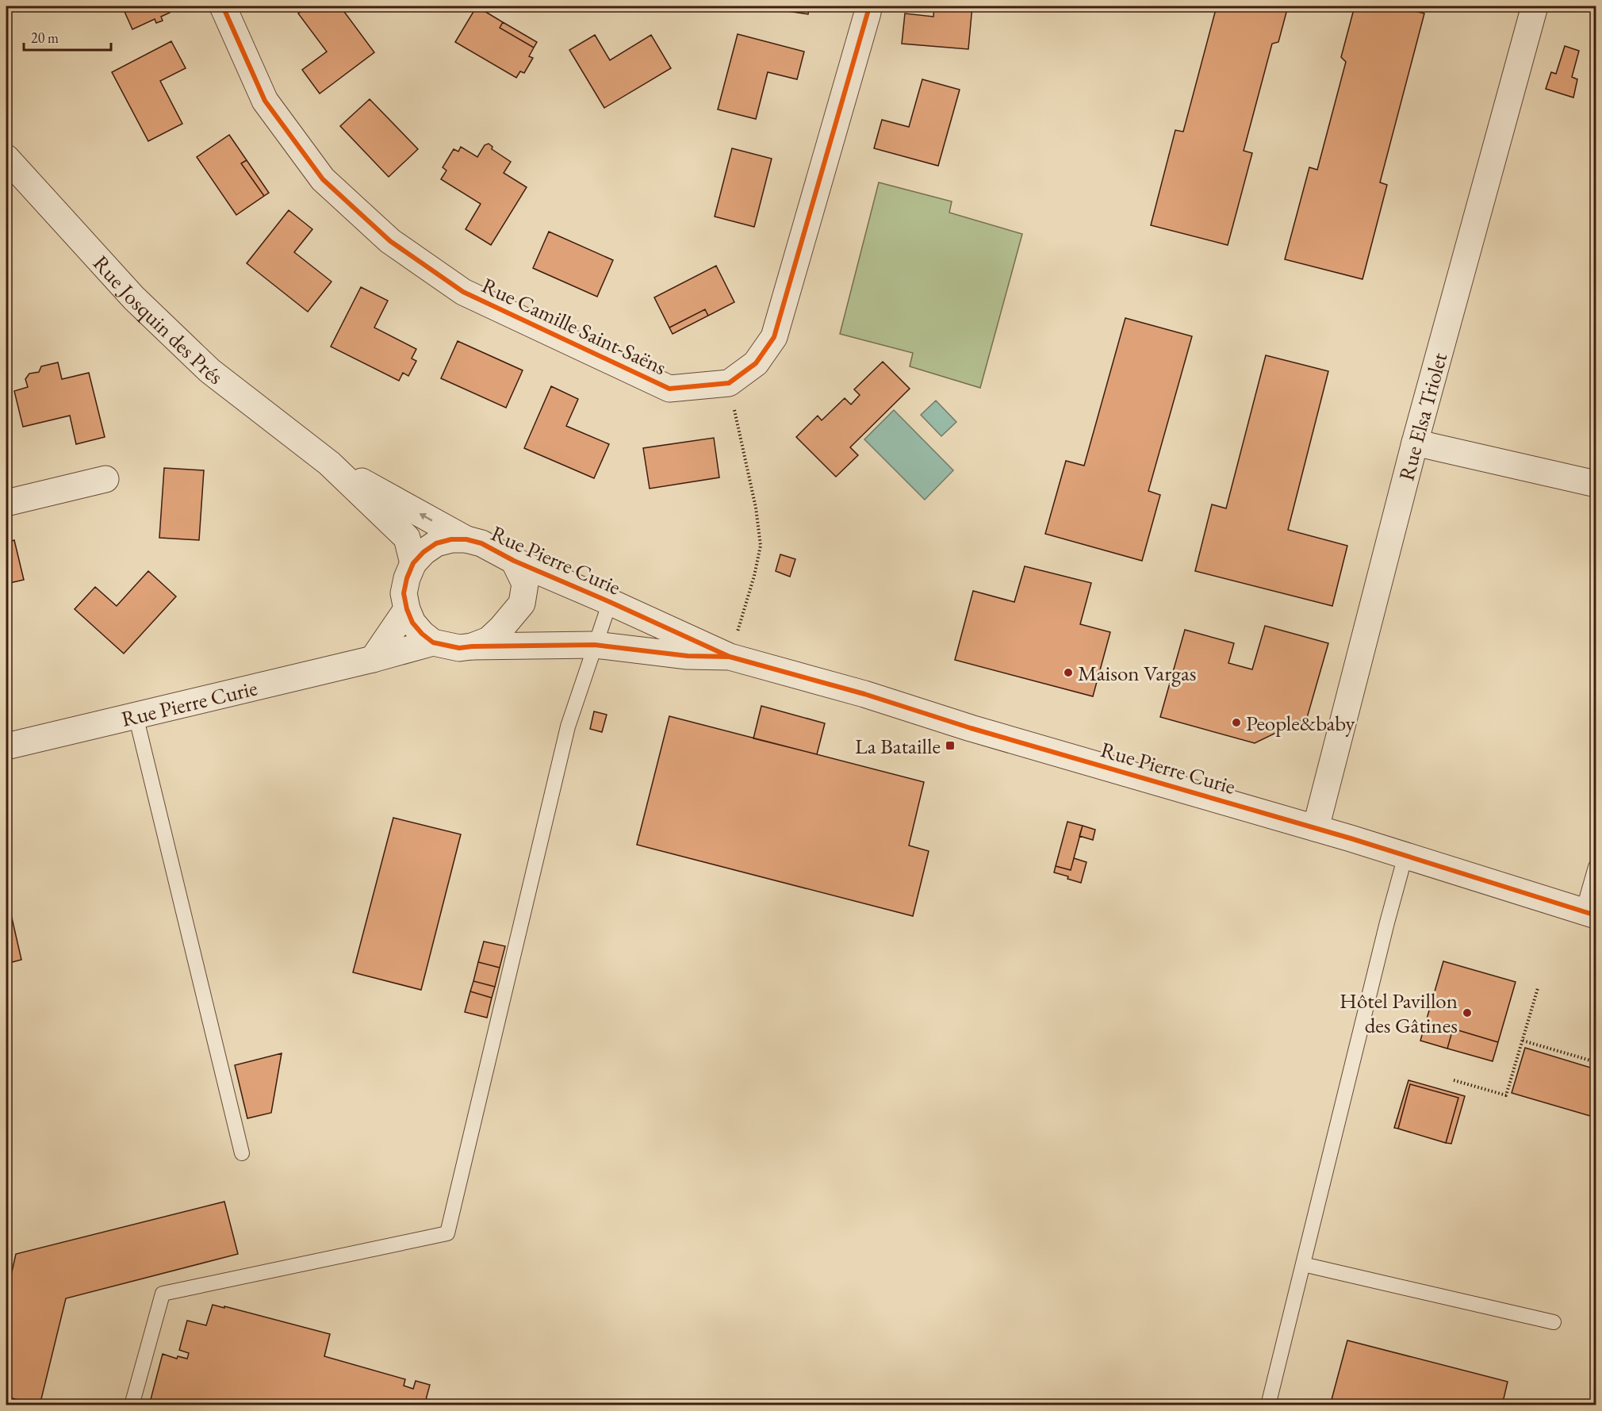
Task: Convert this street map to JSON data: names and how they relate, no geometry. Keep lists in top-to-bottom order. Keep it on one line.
{"streets":{"street":["Rue Josquin des Prés","Rue Camille Saint-Saëns","Rue Elsa Triolet","Rue Pierre Curie"]},"crossings":[["Rue Josquin des Prés","Rue Pierre Curie"],["Rue Elsa Triolet","Rue Pierre Curie"]],"places":{"other":["Maison Vargas","People&baby","Hôtel Pavillon des Gâtines"],"transit":["La Bataille"]},"scale_bar":"20 m"}
